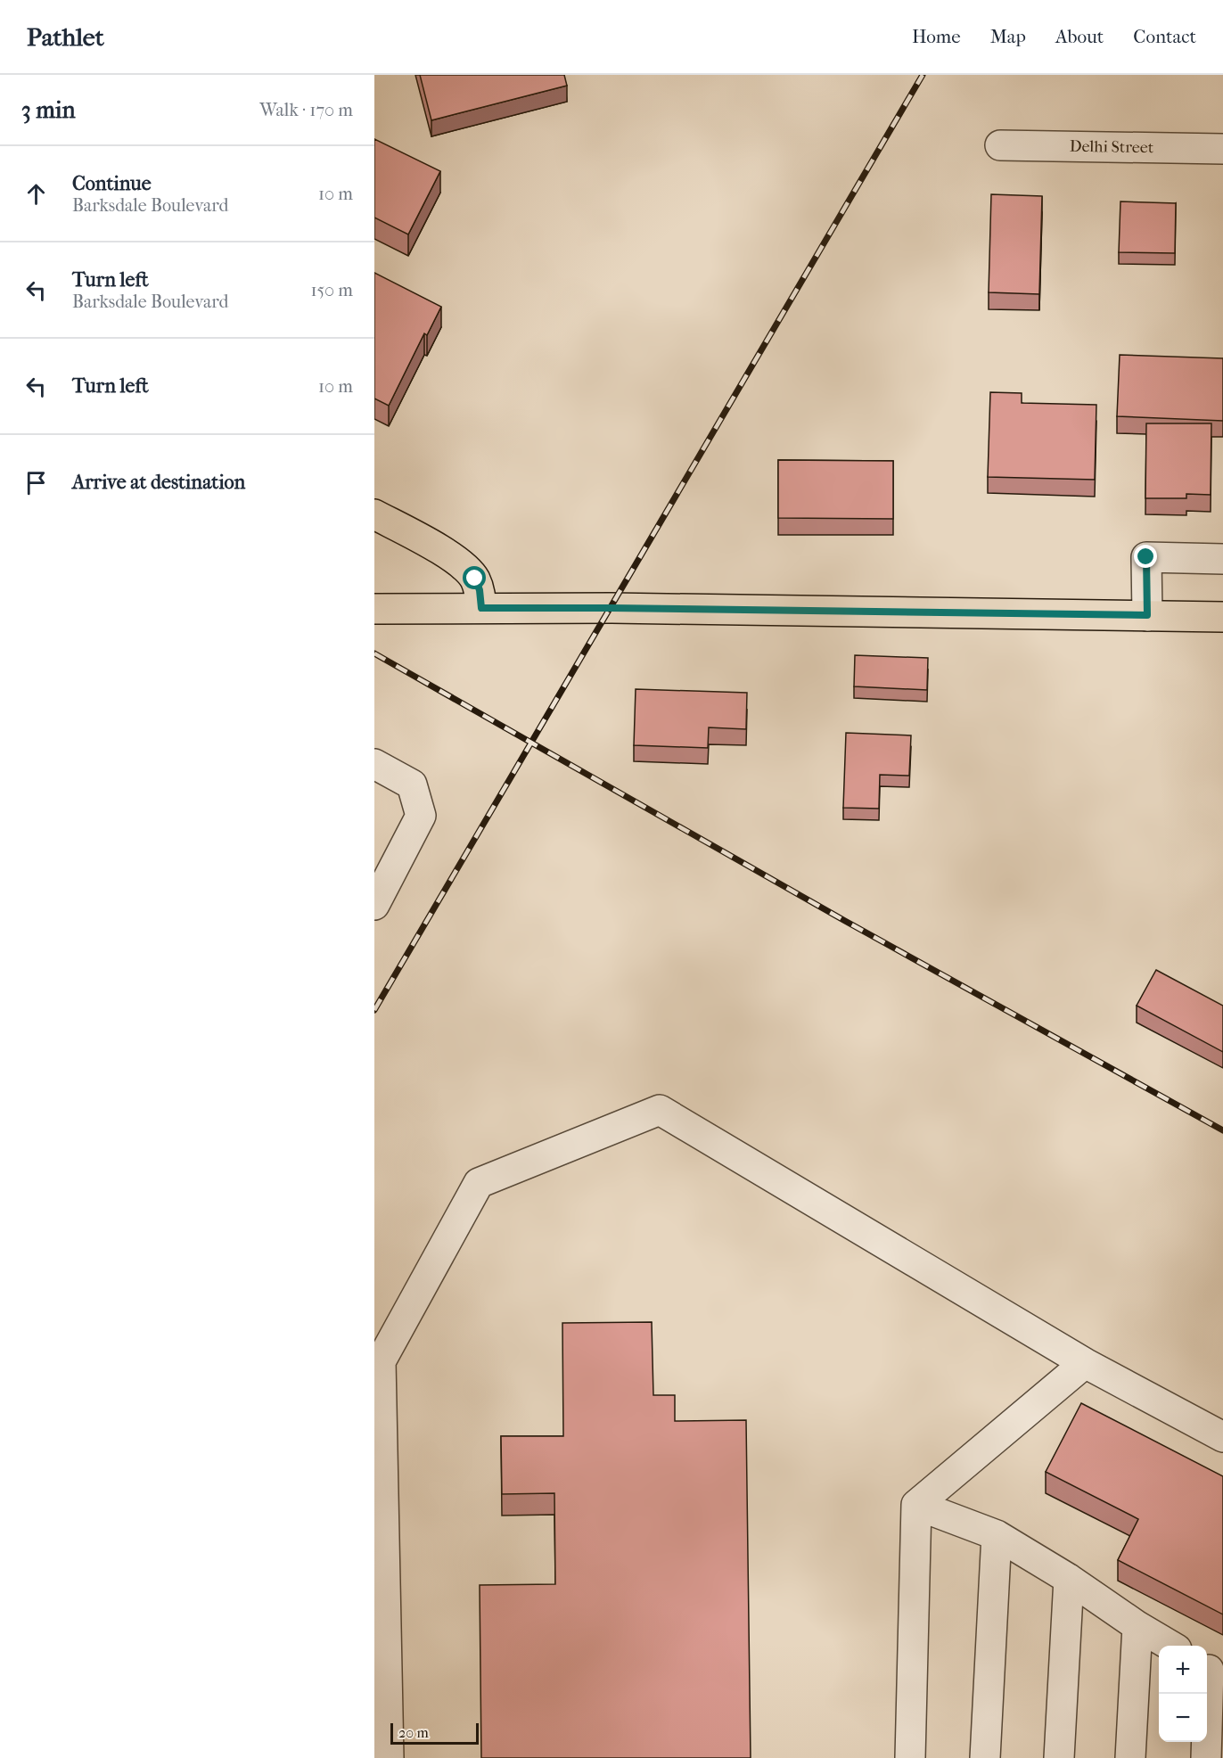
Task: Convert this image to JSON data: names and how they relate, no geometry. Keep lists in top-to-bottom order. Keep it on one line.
{"streets":{"street":["Delhi Street"]},"scale_bar":"20 m","page":{"header":"Pathlet","nav":["Home","Map","About","Contact"],"heading":["3 min","Walk · 170 m"],"list":[["Continue","Barksdale Boulevard","10 m"],["Turn left","Barksdale Boulevard","150 m"],["Turn left","10 m"],"Arrive at destination"],"map_buttons":["+","−"],"scale":"20 m"}}
